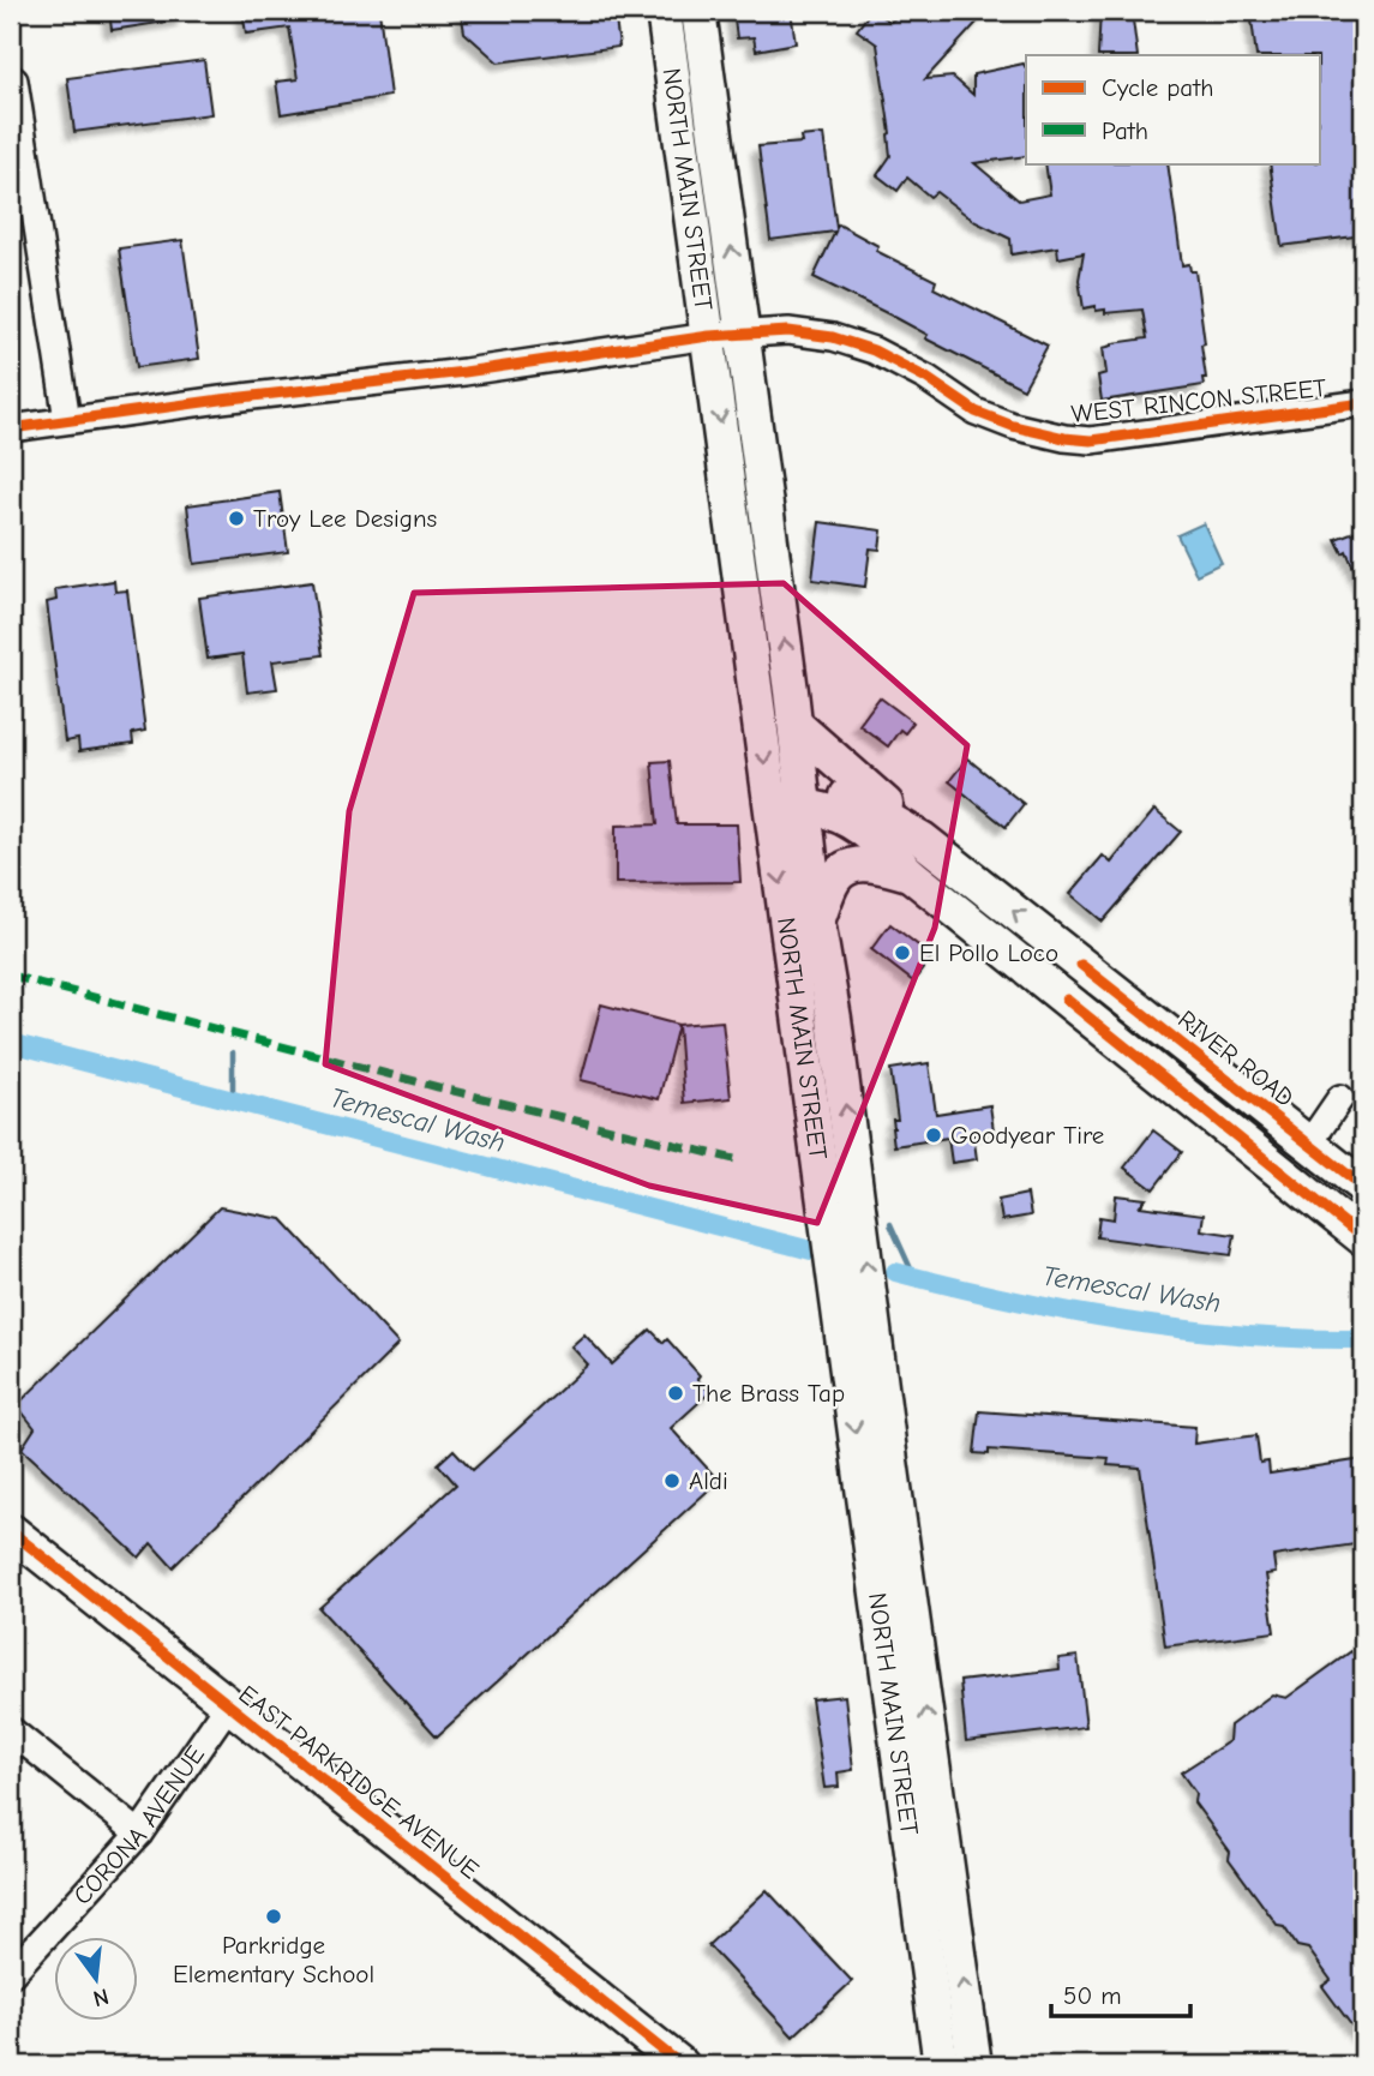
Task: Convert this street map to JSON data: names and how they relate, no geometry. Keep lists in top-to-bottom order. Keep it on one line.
{"streets":{"main road":["NORTH MAIN STREET","RIVER ROAD","EAST PARKRIDGE AVENUE"],"street":["WEST RINCON STREET","CORONA AVENUE"]},"crossings":[["NORTH MAIN STREET","WEST RINCON STREET"],["NORTH MAIN STREET","RIVER ROAD"],["EAST PARKRIDGE AVENUE","CORONA AVENUE"]],"water":["Temescal Wash"],"places":["Troy Lee Designs","El Pollo Loco","Goodyear Tire","The Brass Tap","Aldi","Parkridge Elementary School"],"legend":["Cycle path","Path"],"scale_bar":"50 m","north":"bottom"}
